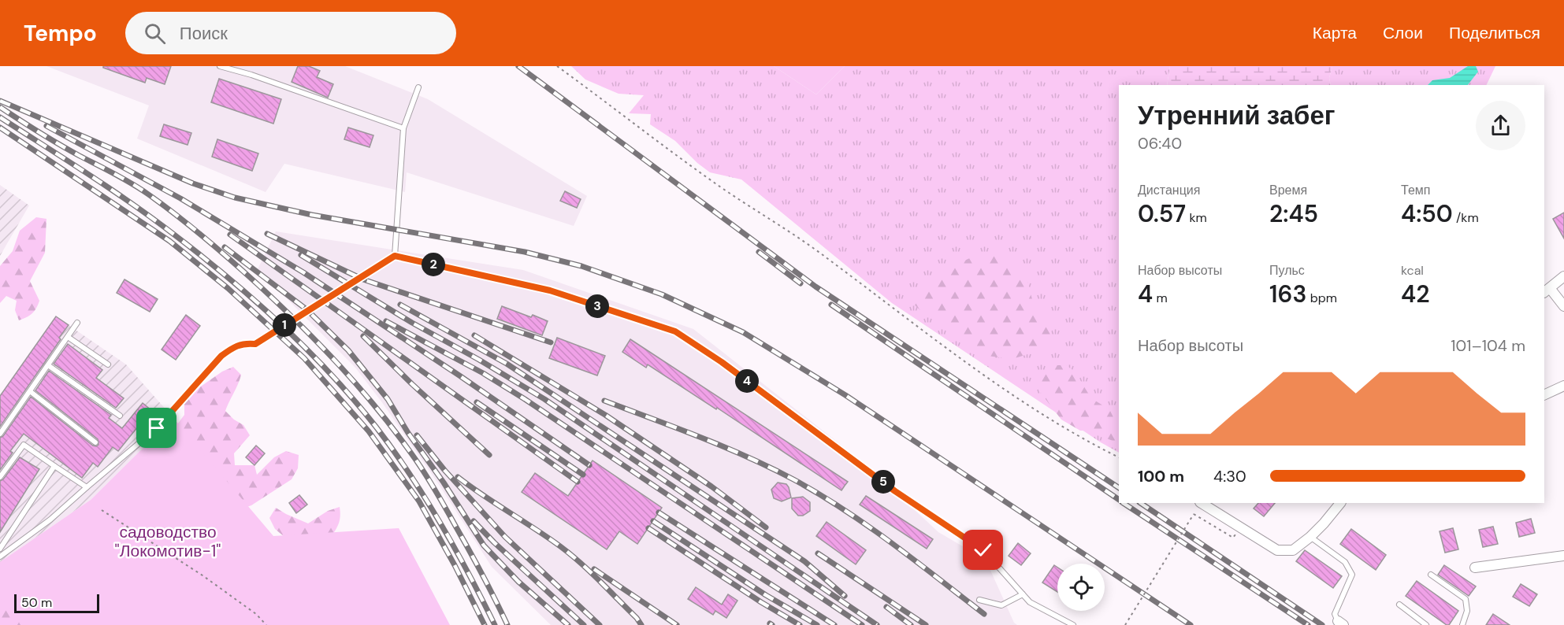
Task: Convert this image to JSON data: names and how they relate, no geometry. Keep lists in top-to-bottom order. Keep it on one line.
{"parks":["садоводство \"Локомотив-1\""],"scale_bar":"50 m","page":{"header":"Tempo","search":"Поиск","nav":["Карта","Слои","Поделиться"],"heading":["Утренний забег","06:40"],"stats":[["Дистанция","0.57 km"],["Время","2:45"],["Темп","4:50 /km"],["Набор высоты","4 m"],["Пульс","163 bpm"],["kcal","42"]],"pins":["2","3","1","4","5"],"chart":["Набор высоты","101–104 m"],"list":[{"name":"100 m","note":"4:30"}],"scale":"50 m"}}
